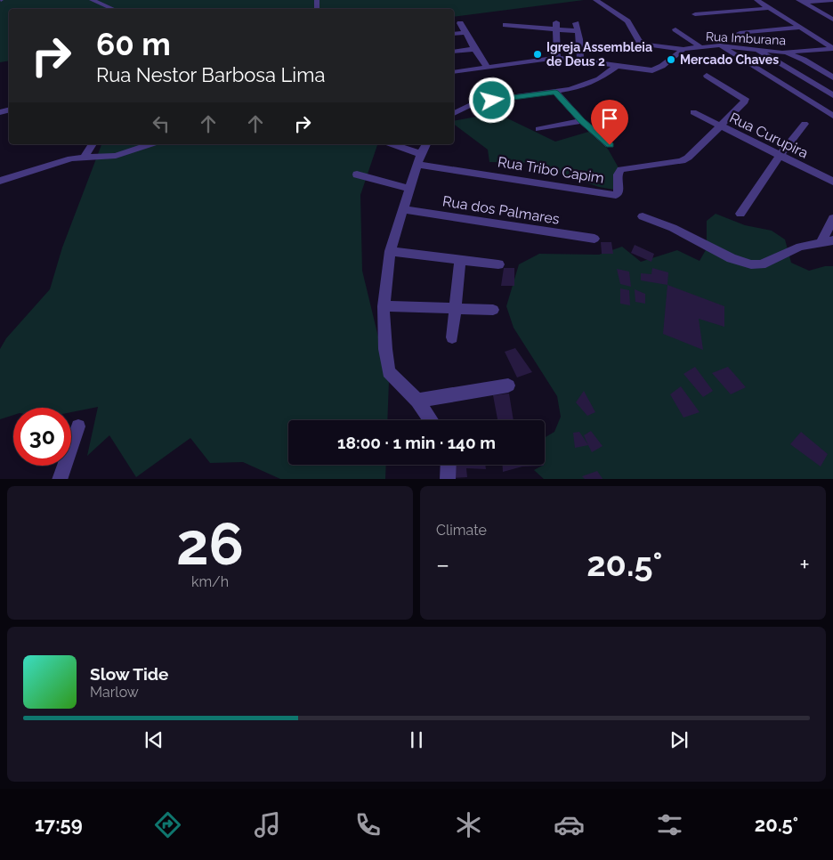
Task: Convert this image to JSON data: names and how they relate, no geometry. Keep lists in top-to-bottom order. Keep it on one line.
{"streets":{"street":["Rua Imburana","Rua Curupira","Rua Tribo Capim","Rua dos Palmares"]},"crossings":[["Rua Curupira","Rua Tribo Capim"]],"places":["Igreja Assembleia de Deus 2","Mercado Chaves"],"page":{"turn":["60 m","Rua Nestor Barbosa Lima"],"limit":"30","trip":"18:00 · 1 min · 140 m","tile":[["26","km/h"],"Climate"],"heat":["−","20.5°","+"],"song":["Slow Tide","Marlow"],"tabs":["17:59","20.5°"]}}
